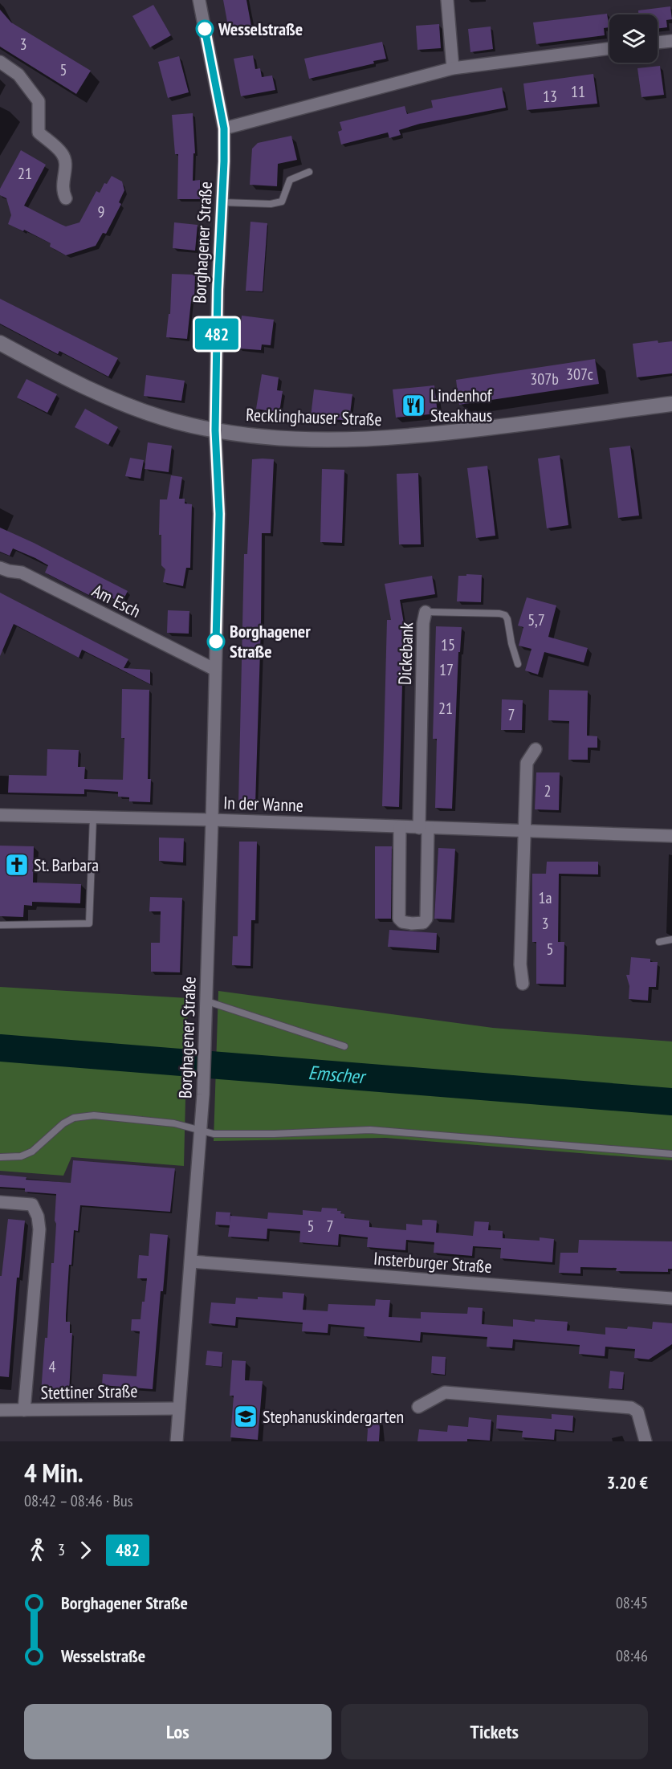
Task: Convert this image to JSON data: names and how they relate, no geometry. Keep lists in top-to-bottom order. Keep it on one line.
{"streets":{"street":["Borghagener Straße","Recklinghauser Straße","Am Esch","Dickebank","In der Wanne","Insterburger Straße","Stettiner Straße"]},"crossings":[["Borghagener Straße","Recklinghauser Straße"],["Borghagener Straße","Am Esch"],["Borghagener Straße","In der Wanne"],["Borghagener Straße","Insterburger Straße"],["Borghagener Straße","Stettiner Straße"],["Dickebank","In der Wanne"]],"water":["Emscher"],"places":{"other":["Wesselstraße","Borghagener Straße"],"restaurant":["Lindenhof Steakhaus"],"church":["St. Barbara"],"school or university":["Stephanuskindergarten"]},"lines":["bus line 482"],"house_numbers":["3","5","11","13","21","9","307c","307b","5,7","15","17","21","7","2","1a","3","5","5","7","4"],"page":{"on_map":"482","heading":["4 Min.","08:42 – 08:46 · Bus","3.20 €"],"legs":["3","482"],"list":[{"name":"Borghagener Straße","value":"08:45"},{"name":"Wesselstraße","value":"08:46"}],"buttons":["Los","Tickets"]}}
